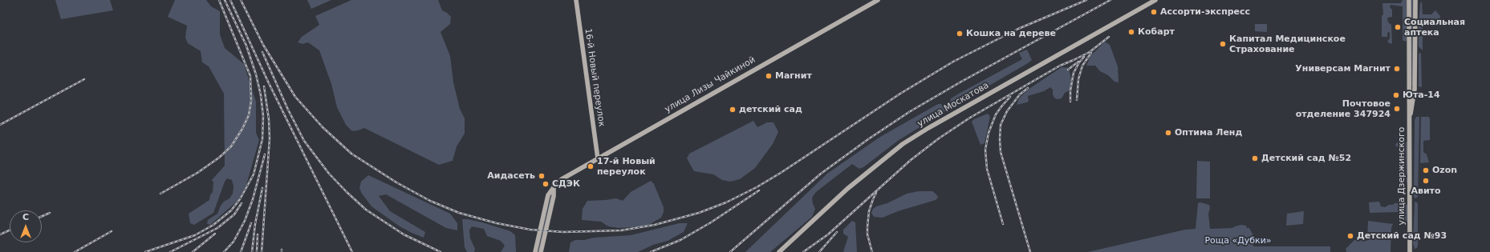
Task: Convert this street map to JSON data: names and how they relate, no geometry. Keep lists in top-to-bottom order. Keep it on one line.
{"streets":{"main road":["16-й Новый переулок","улица Лизы Чайкиной","улица Москатова","улица Дзержинского"]},"crossings":[["16-й Новый переулок","улица Лизы Чайкиной"]],"parks":["Роща «Дубки»"],"places":["Ассорти-экспресс","Социальная аптека","Кобарт","Кошка на дереве","Капитал Медицинское Страхование","Универсам Магнит","Магнит","Юта-14","Почтовое отделение 347924","детский сад","Оптима Ленд","Детский сад №52","17-й Новый переулок","Ozon","Аидасеть","Авито","СДЭК","Детский сад №93"],"north":"top"}
